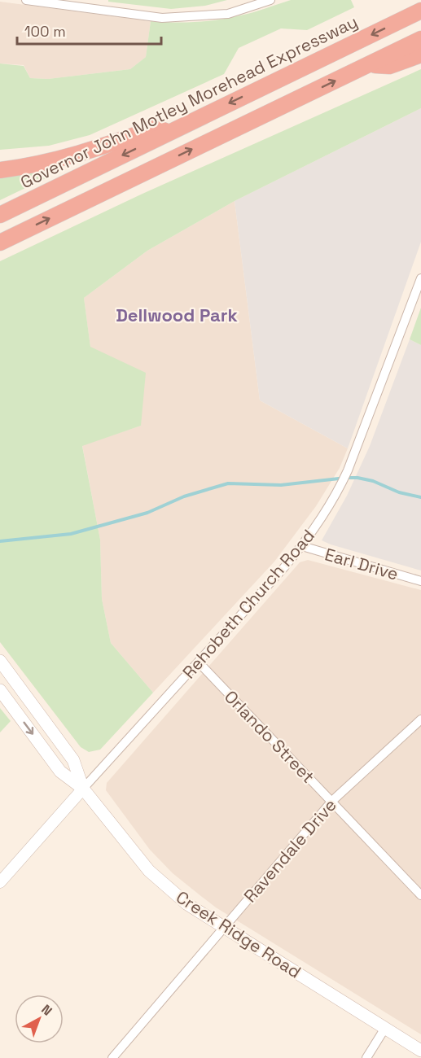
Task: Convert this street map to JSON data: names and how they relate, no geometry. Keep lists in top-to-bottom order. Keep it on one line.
{"streets":{"highway":["Governor John Motley Morehead Expressway"],"main road":["Creek Ridge Road"],"street":["Earl Drive","Rehobeth Church Road","Orlando Street","Ravendale Drive"]},"crossings":[["Earl Drive","Rehobeth Church Road"],["Rehobeth Church Road","Orlando Street"],["Rehobeth Church Road","Creek Ridge Road"],["Orlando Street","Ravendale Drive"],["Ravendale Drive","Creek Ridge Road"]],"districts":["Dellwood Park"],"scale_bar":"100 m","north":"top right"}
